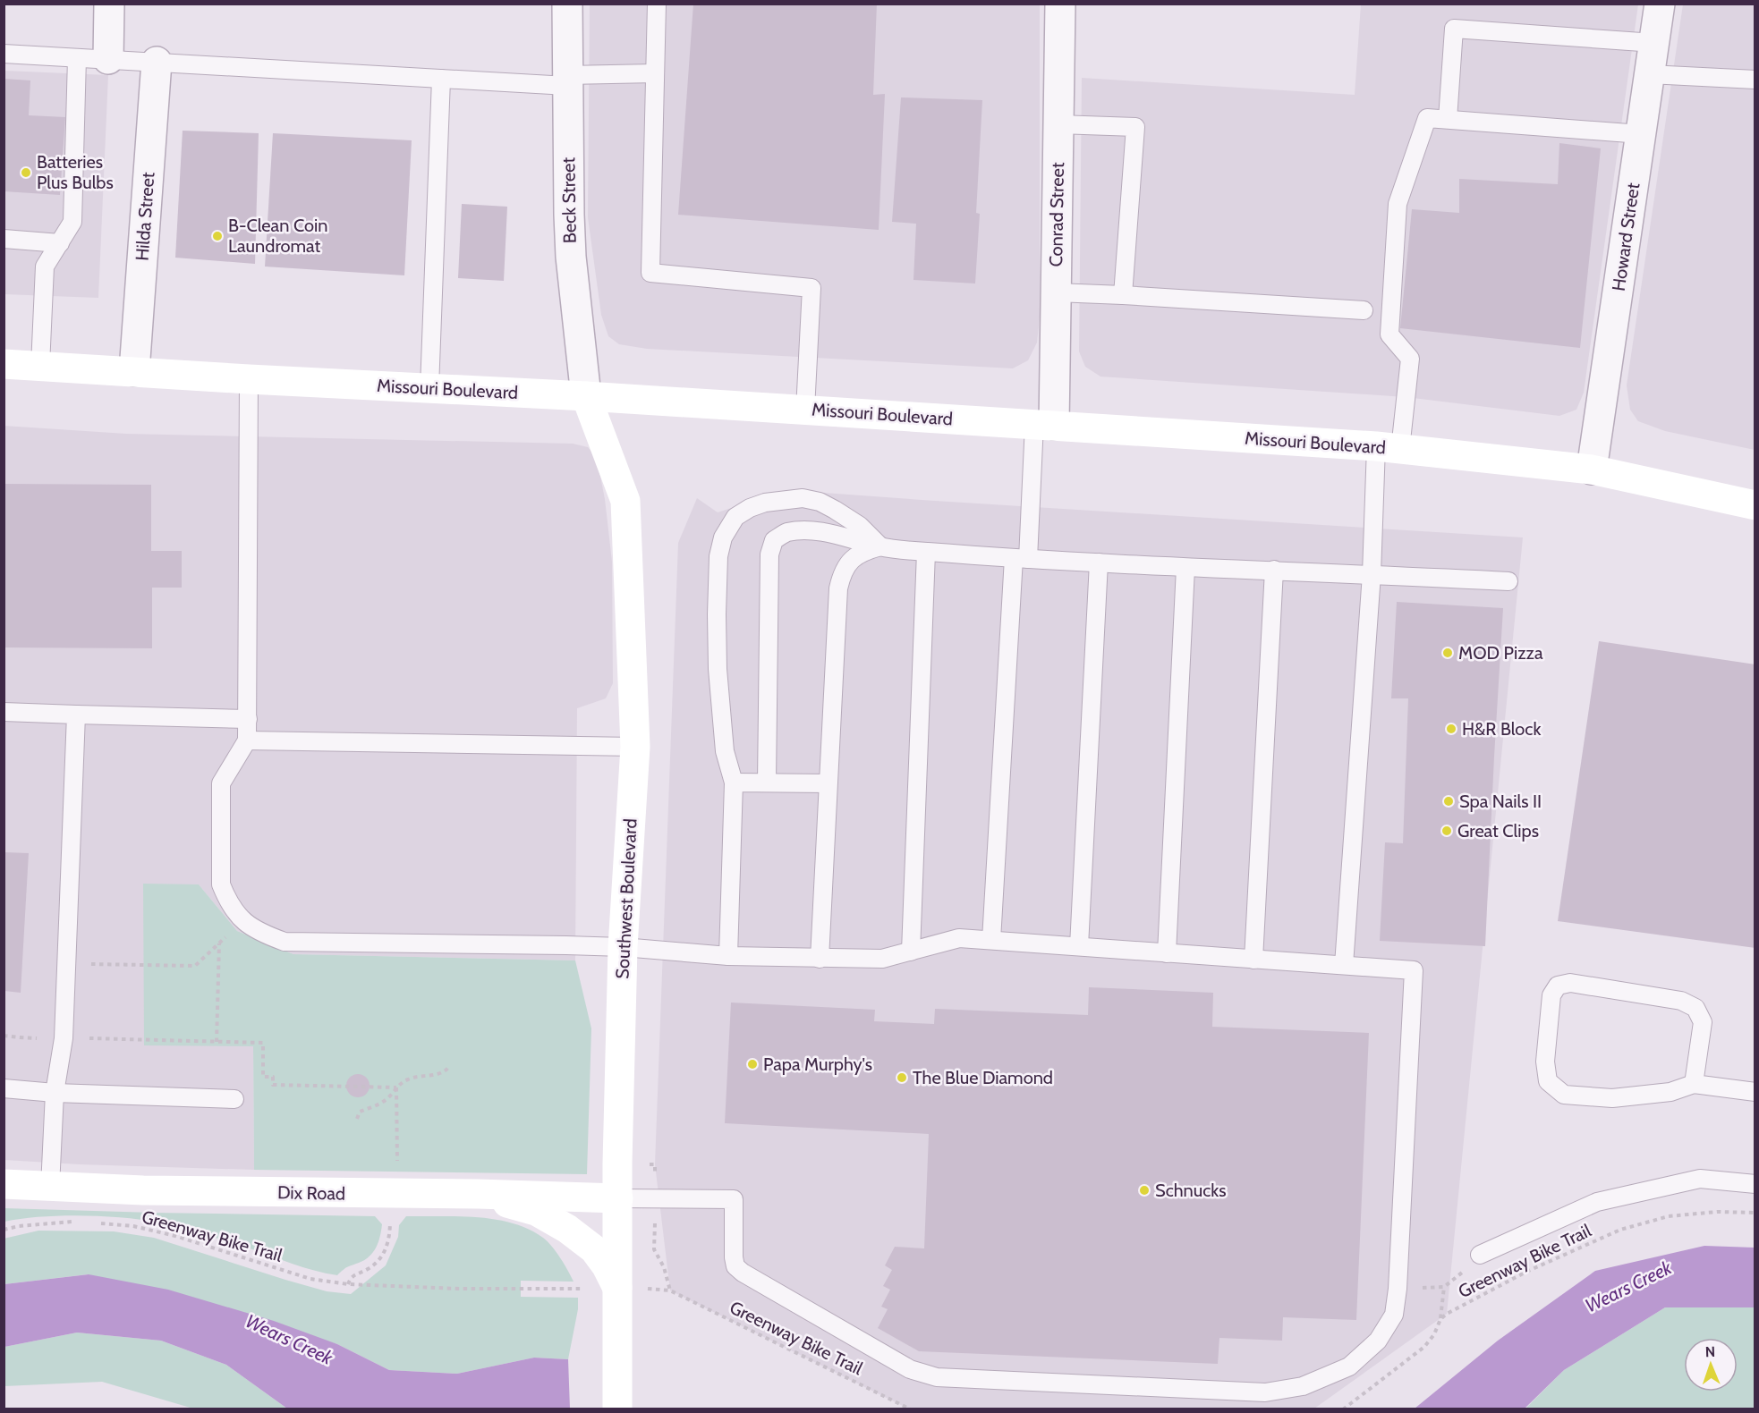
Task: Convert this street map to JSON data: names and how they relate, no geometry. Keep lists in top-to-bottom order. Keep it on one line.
{"streets":{"main road":["Missouri Boulevard","Southwest Boulevard","Dix Road"],"street":["Beck Street","Conrad Street","Hilda Street","Howard Street"],"path":["Greenway Bike Trail"]},"crossings":[["Beck Street","Missouri Boulevard"],["Beck Street","Southwest Boulevard"],["Conrad Street","Missouri Boulevard"],["Hilda Street","Missouri Boulevard"],["Howard Street","Missouri Boulevard"],["Missouri Boulevard","Southwest Boulevard"],["Southwest Boulevard","Dix Road"]],"water":["Wears Creek"],"places":["Batteries Plus Bulbs","B-Clean Coin Laundromat","MOD Pizza","H&R Block","Spa Nails II","Great Clips","Papa Murphy's","The Blue Diamond","Schnucks"],"north":"top"}
